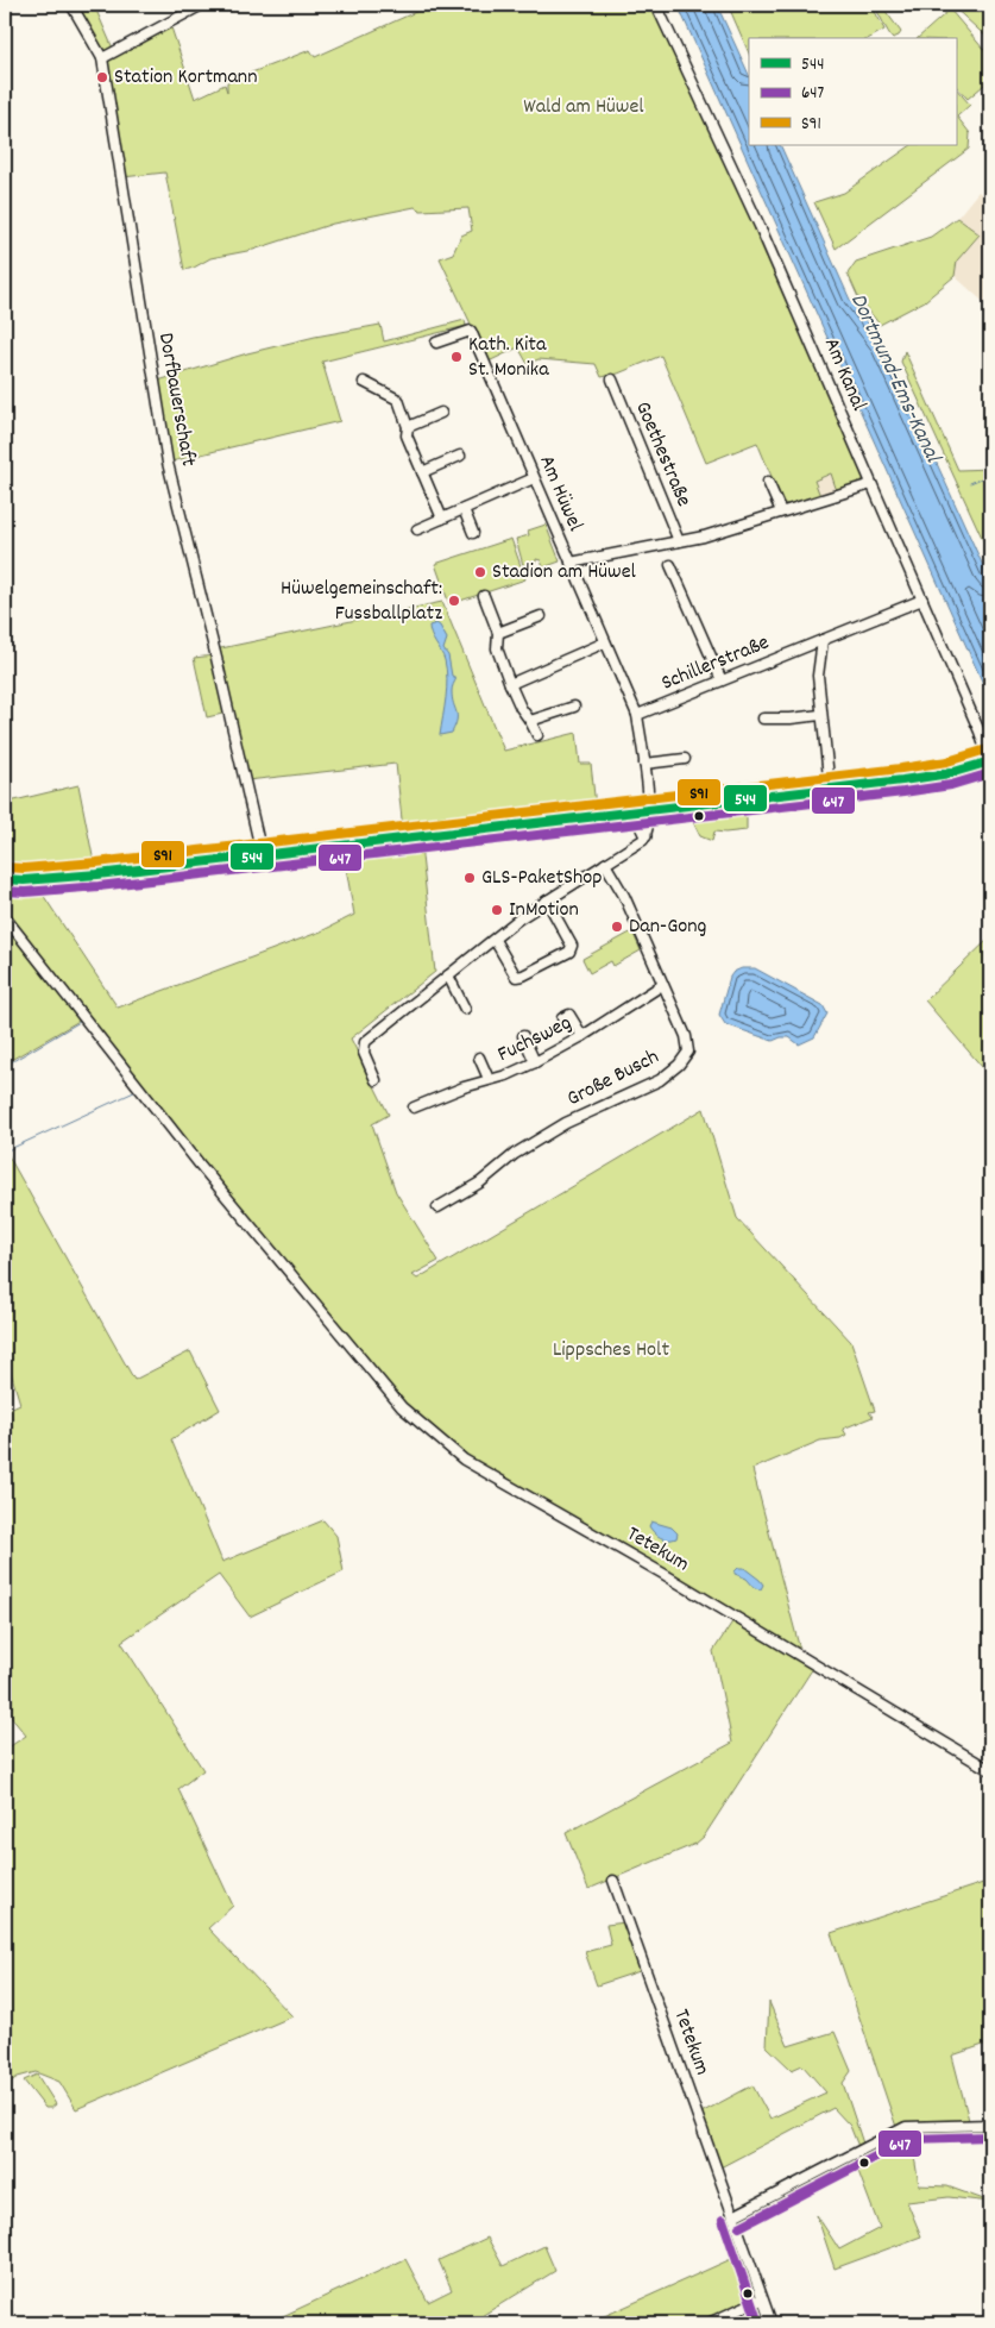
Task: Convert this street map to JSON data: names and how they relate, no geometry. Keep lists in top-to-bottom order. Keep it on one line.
{"streets":{"street":["Am Kanal","Dorfbauerschaft","Goethestraße","Am Hüwel","Schillerstraße","Fuchsweg","Große Busch","Tetekum"]},"crossings":[["Am Hüwel","Schillerstraße"],["Fuchsweg","Große Busch"]],"water":["Dortmund-Ems-Kanal"],"parks":["Wald am Hüwel","Lippsches Holt"],"places":["Station Kortmann","Kath. Kita St. Monika","Stadion am Hüwel","Hüwelgemeinschaft: Fussballplatz","GLS-PaketShop","InMotion","Dan-Gong"],"lines":["transit line S91","transit line 544","transit line 647"],"legend":["544","647","S91"]}
